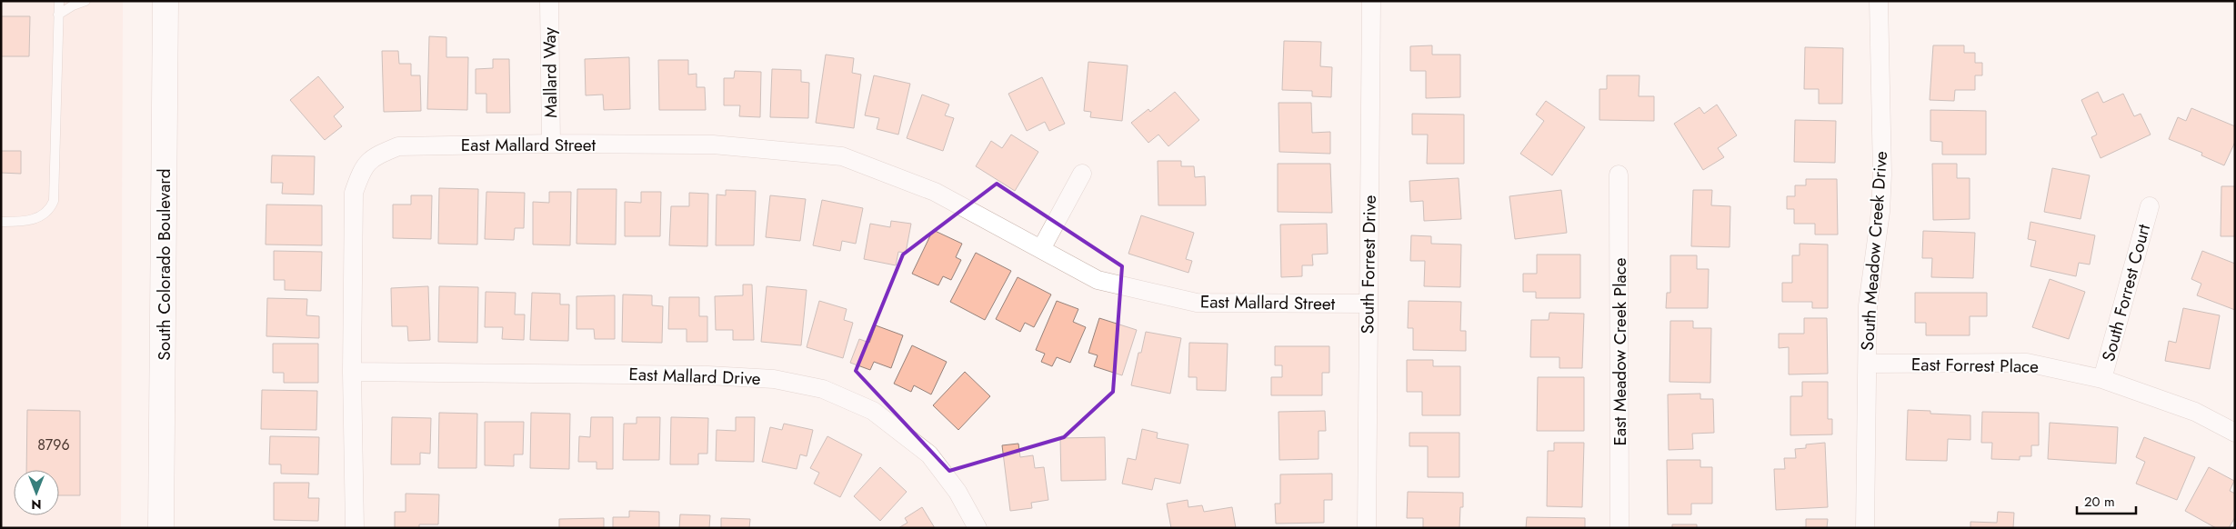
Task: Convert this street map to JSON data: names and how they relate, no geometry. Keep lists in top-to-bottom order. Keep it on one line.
{"streets":{"main road":["South Colorado Boulevard"],"street":["Mallard Way","East Mallard Street","South Meadow Creek Drive","South Forrest Drive","South Forrest Court","East Meadow Creek Place","East Forrest Place","East Mallard Drive"]},"crossings":[["Mallard Way","East Mallard Street"],["East Mallard Street","South Forrest Drive"],["East Mallard Street","East Mallard Drive"],["South Meadow Creek Drive","East Forrest Place"],["South Forrest Court","East Forrest Place"]],"house_numbers":["8796"],"scale_bar":"20 m","north":"bottom"}
